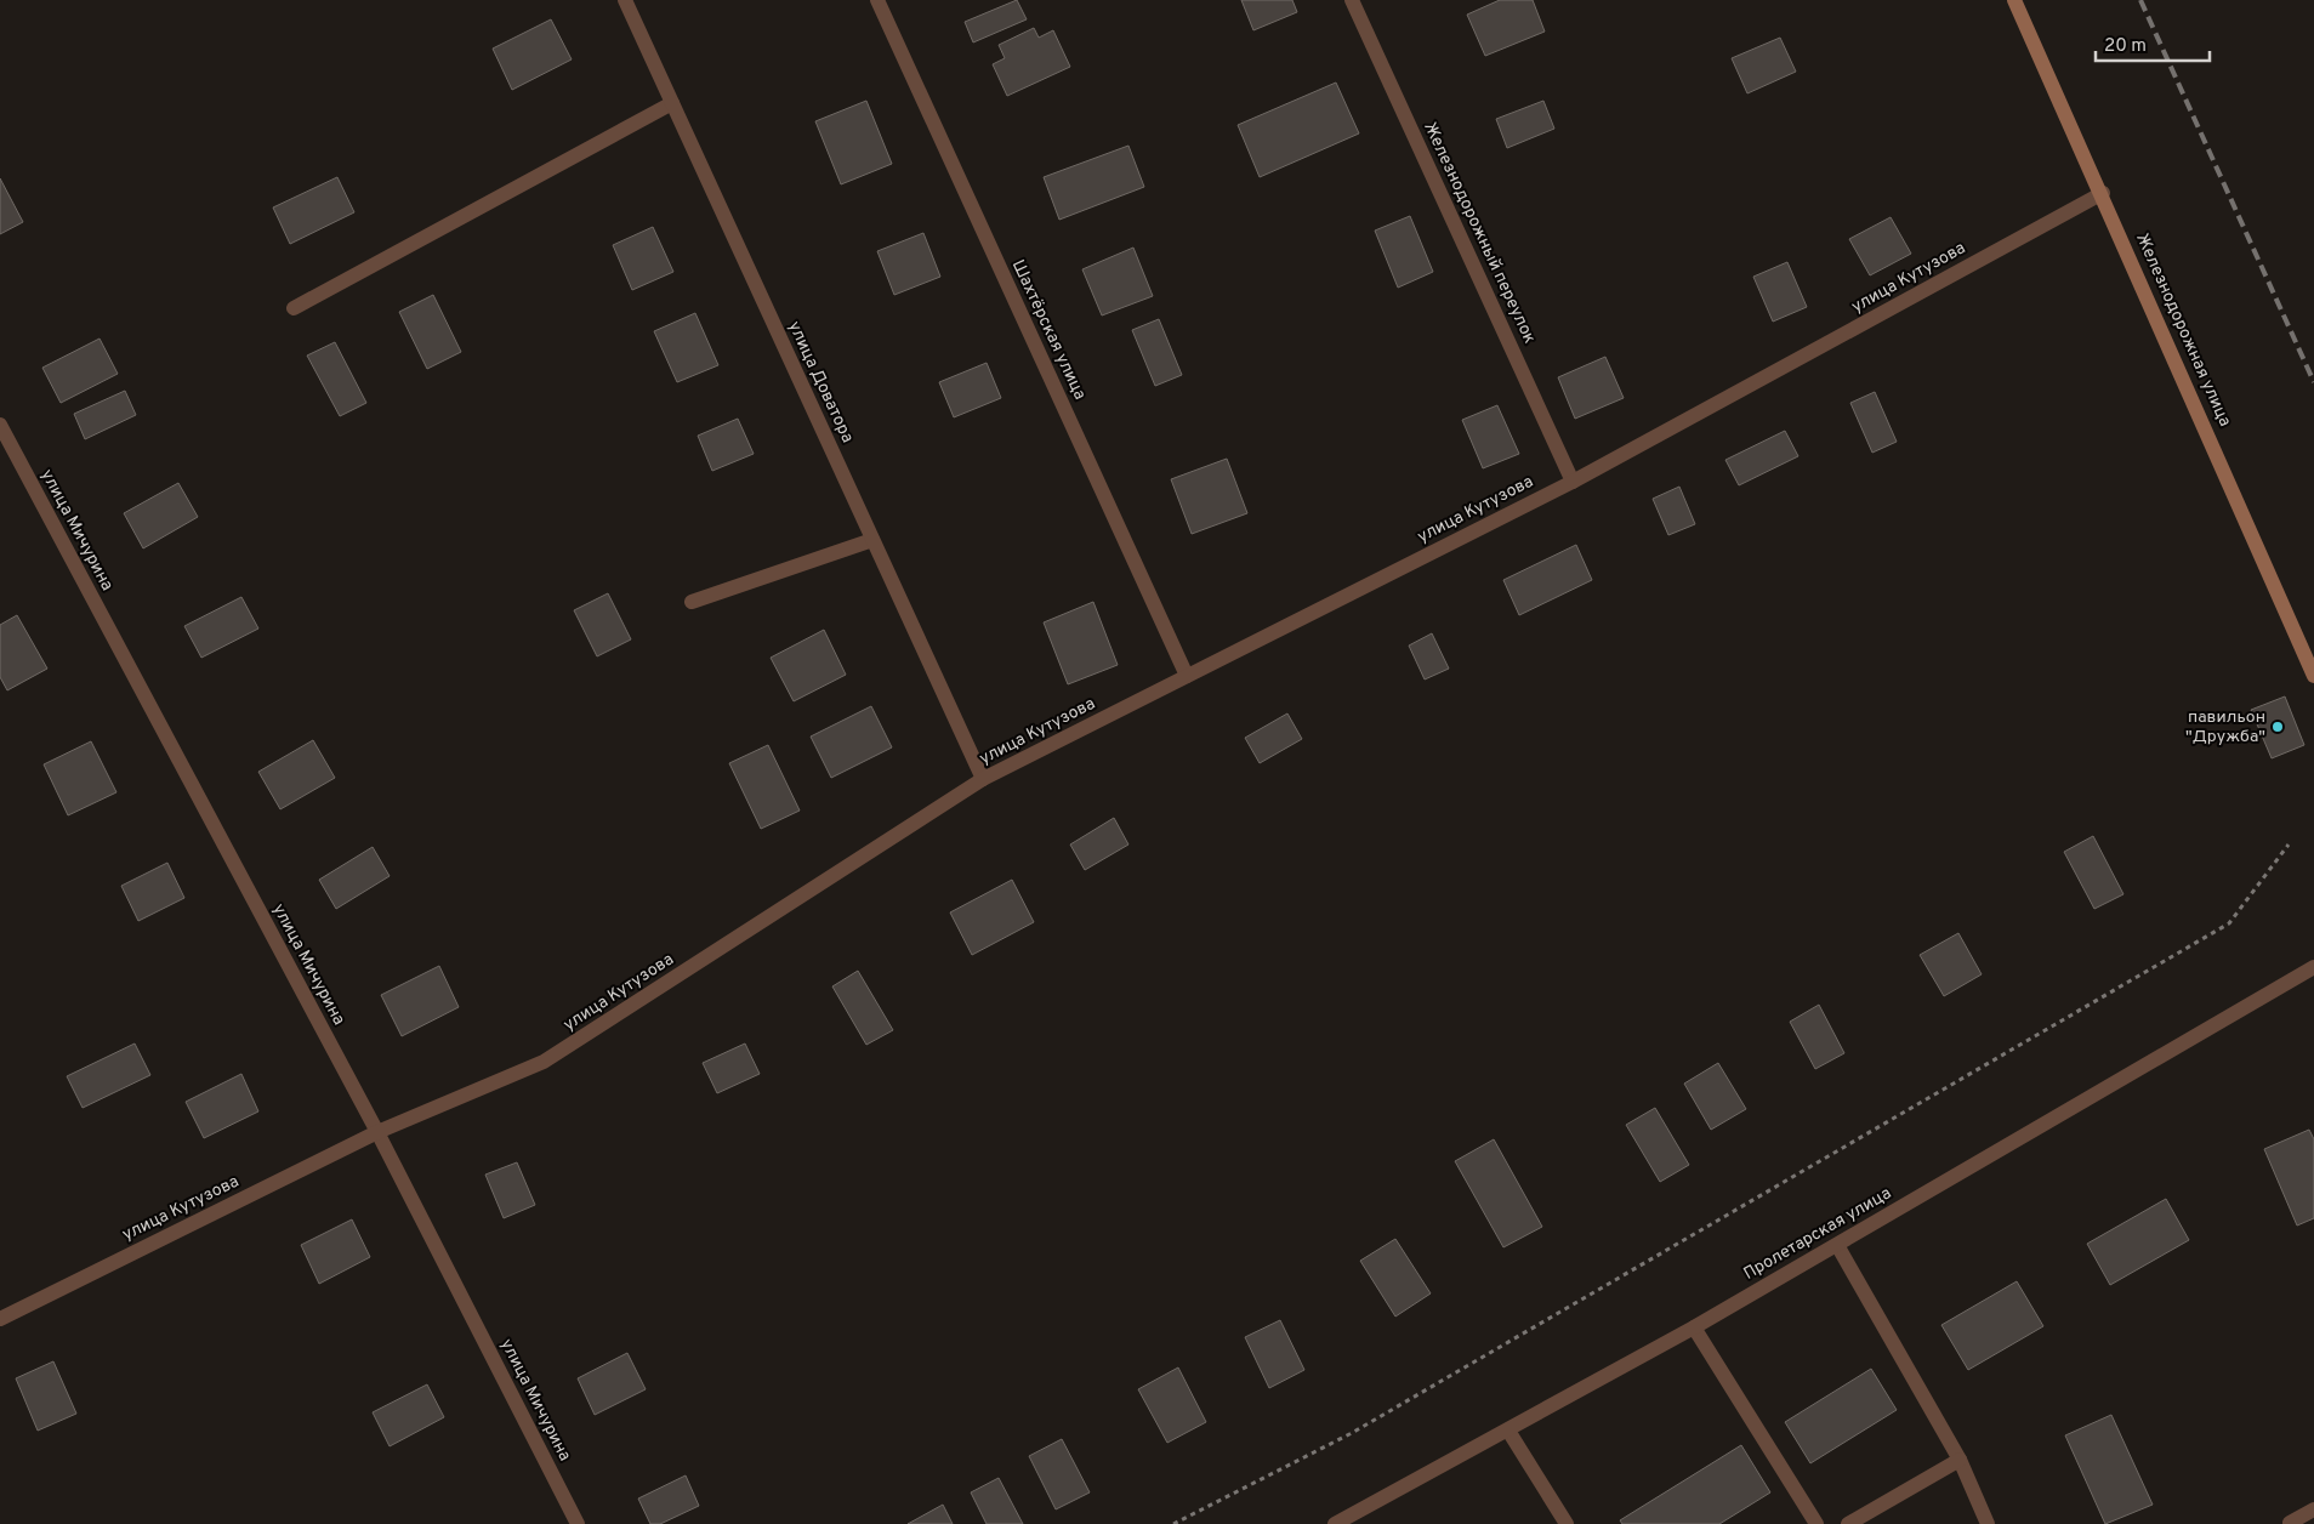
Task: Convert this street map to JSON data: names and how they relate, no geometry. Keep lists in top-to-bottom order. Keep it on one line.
{"streets":{"street":["Железнодорожный переулок","улица Кутузова","Шахтёрская улица","Железнодорожная улица","улица Доватора","улица Мичурина","Пролетарская улица"]},"crossings":[["Железнодорожный переулок","улица Кутузова"],["улица Кутузова","Шахтёрская улица"],["улица Кутузова","Железнодорожная улица"],["улица Кутузова","улица Доватора"],["улица Кутузова","улица Мичурина"]],"places":["павильон \"Дружба\""],"scale_bar":"20 m"}
